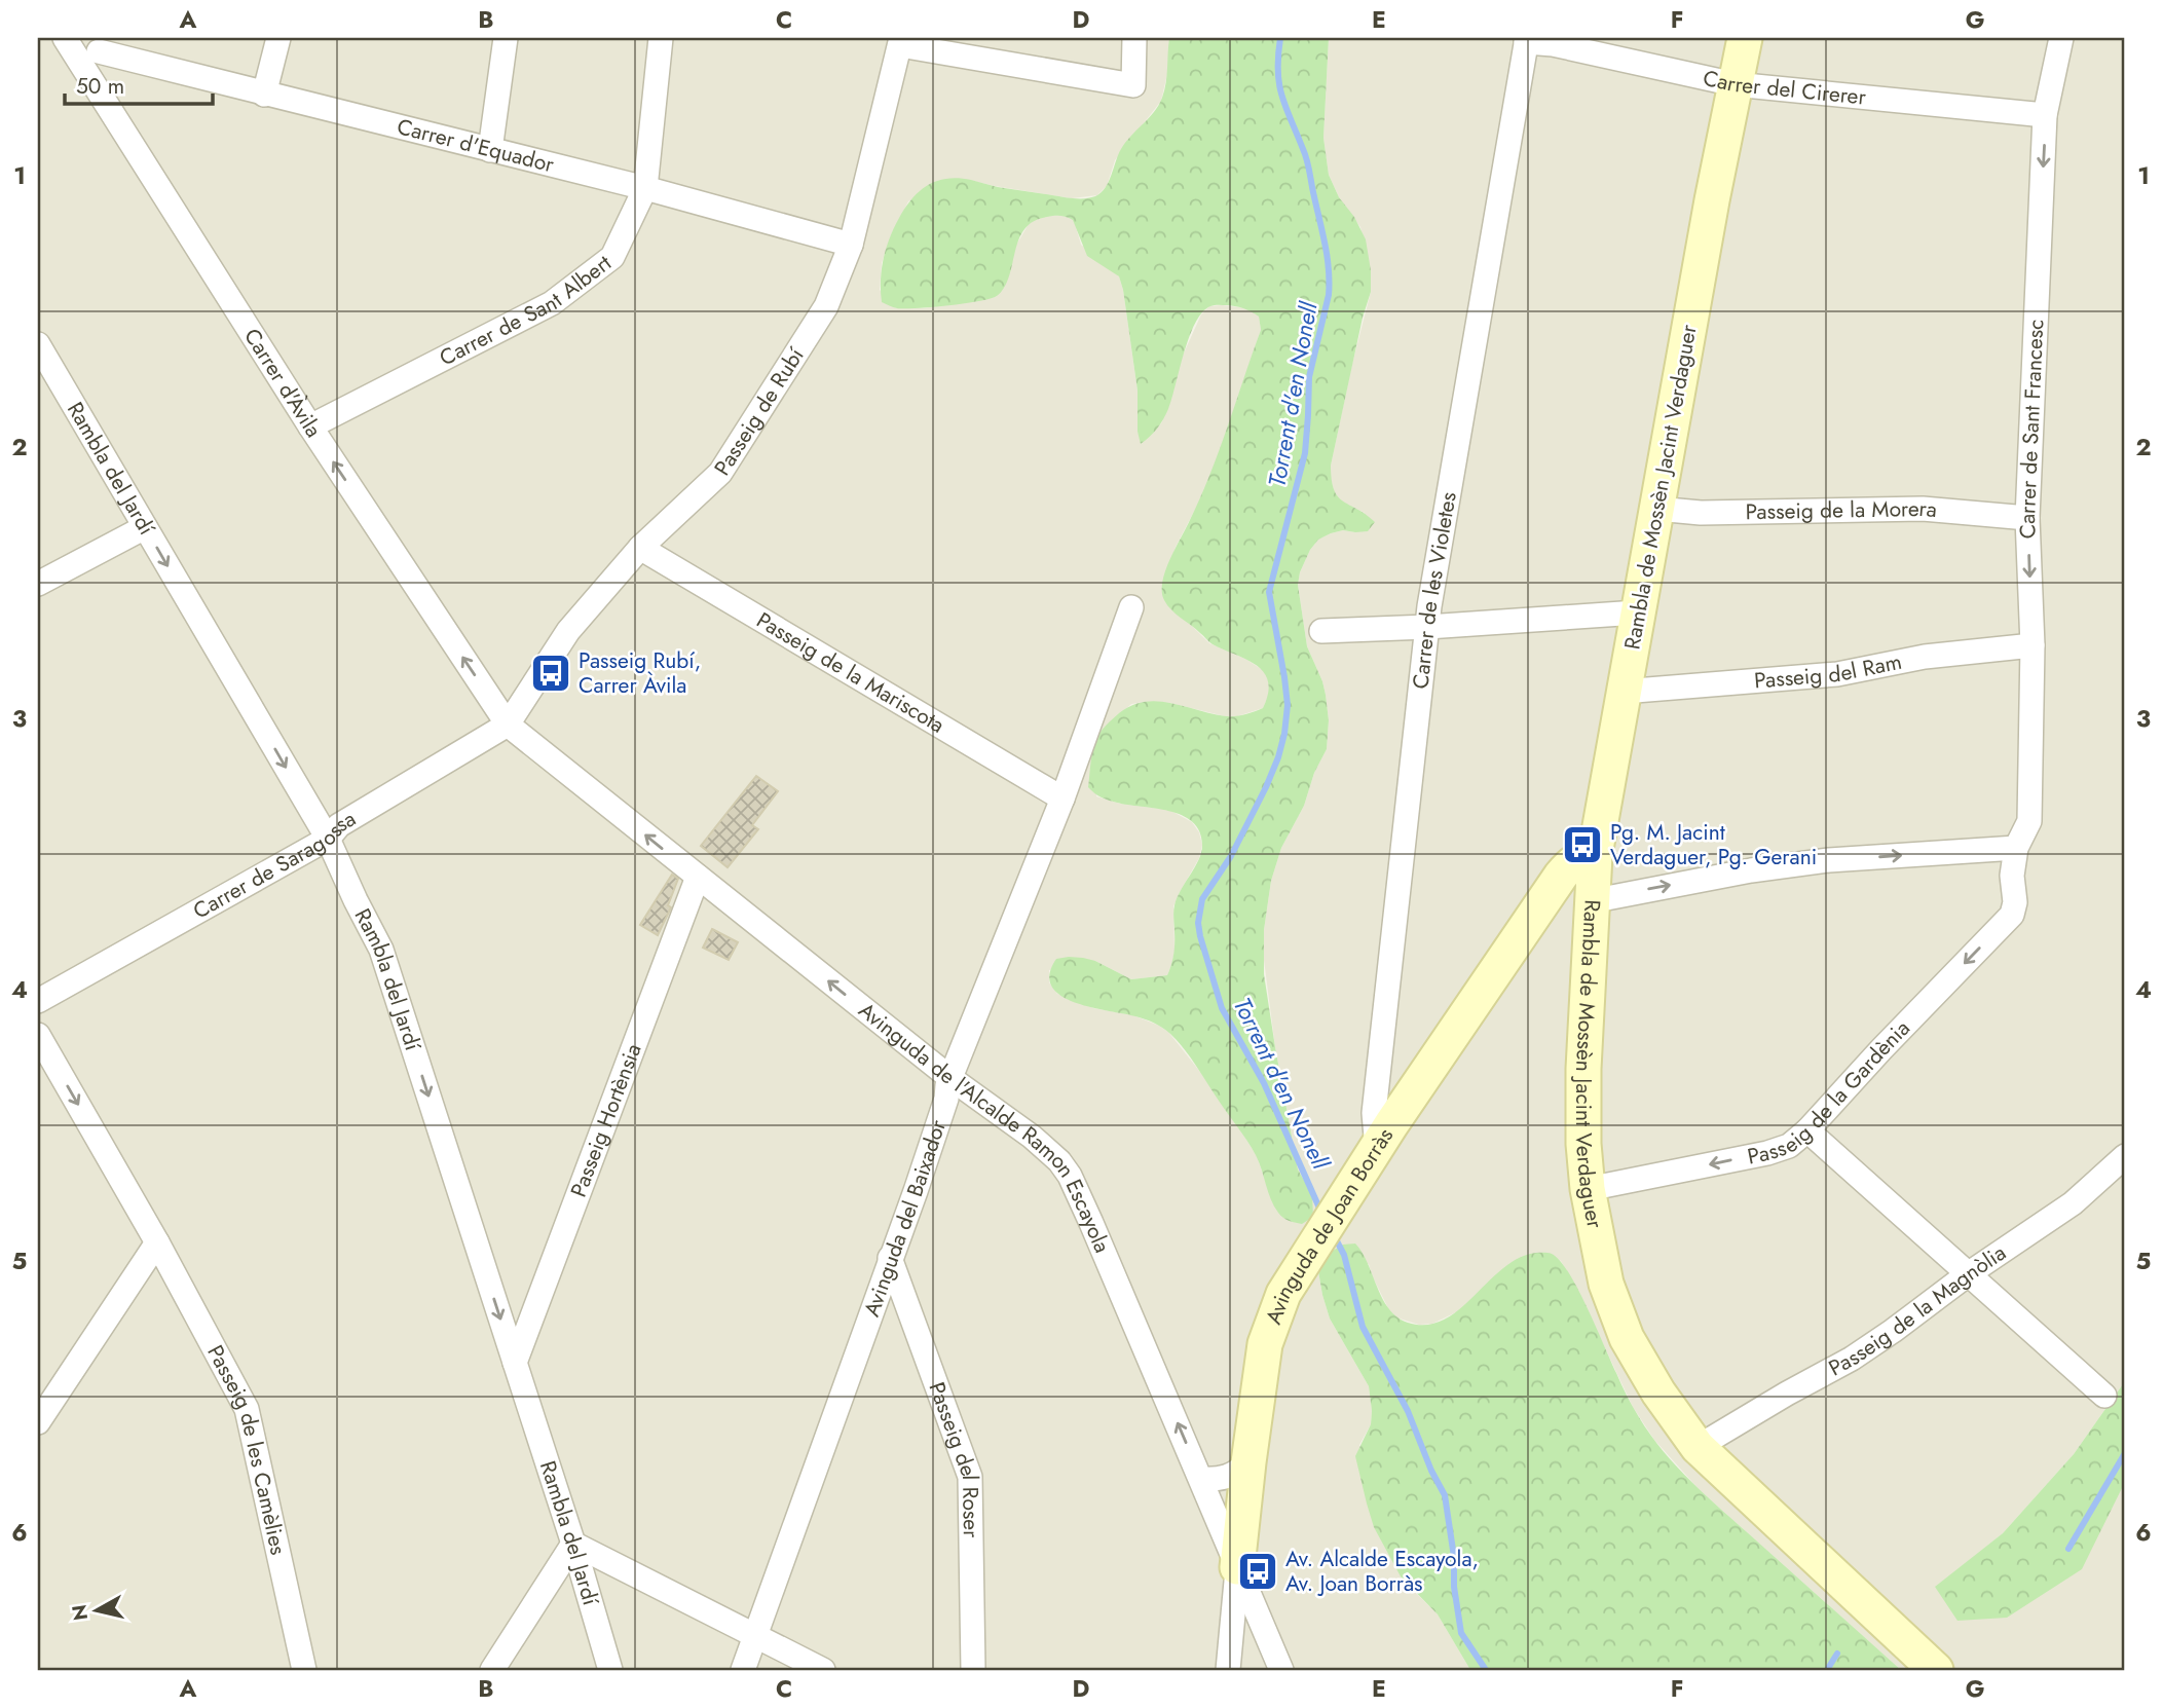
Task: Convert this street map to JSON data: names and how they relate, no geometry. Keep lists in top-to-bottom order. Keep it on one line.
{"streets":{"street":["Carrer del Cirerer","Carrer d'Equador","Carrer de Sant Albert","Carrer d'Àvila","Passeig de Rubí","Carrer de Sant Francesc","Rambla del Jardí","Rambla de Mossèn Jacint Verdaguer","Passeig de la Morera","Carrer de les Violetes","Passeig del Ram","Passeig de la Mariscota","Carrer de Saragossa","Passeig de la Gardènia","Passeig Hortènsia","Avinguda de l'Alcalde Ramon Escayola","Avinguda del Baixador","Avinguda de Joan Borràs","Passeig de la Magnòlia","Passeig de les Camèlies","Passeig del Roser"]},"crossings":[["Carrer del Cirerer","Carrer de Sant Francesc"],["Carrer del Cirerer","Rambla de Mossèn Jacint Verdaguer"],["Carrer del Cirerer","Carrer de les Violetes"],["Carrer d'Equador","Carrer de Sant Albert"],["Carrer d'Equador","Passeig de Rubí"],["Carrer de Sant Albert","Carrer d'Àvila"],["Carrer d'Àvila","Passeig de Rubí"],["Carrer d'Àvila","Carrer de Saragossa"],["Carrer d'Àvila","Avinguda de l'Alcalde Ramon Escayola"],["Passeig de Rubí","Passeig de la Mariscota"],["Passeig de Rubí","Carrer de Saragossa"],["Passeig de Rubí","Avinguda de l'Alcalde Ramon Escayola"],["Carrer de Sant Francesc","Passeig de la Morera"],["Carrer de Sant Francesc","Passeig del Ram"],["Carrer de Sant Francesc","Passeig de la Gardènia"],["Rambla del Jardí","Carrer de Saragossa"],["Rambla del Jardí","Passeig Hortènsia"],["Rambla de Mossèn Jacint Verdaguer","Passeig de la Morera"],["Rambla de Mossèn Jacint Verdaguer","Passeig del Ram"],["Rambla de Mossèn Jacint Verdaguer","Passeig de la Gardènia"],["Rambla de Mossèn Jacint Verdaguer","Avinguda de Joan Borràs"],["Rambla de Mossèn Jacint Verdaguer","Passeig de la Magnòlia"],["Carrer de les Violetes","Avinguda de Joan Borràs"],["Passeig de la Mariscota","Avinguda del Baixador"],["Carrer de Saragossa","Avinguda de l'Alcalde Ramon Escayola"],["Passeig Hortènsia","Avinguda de l'Alcalde Ramon Escayola"],["Avinguda de l'Alcalde Ramon Escayola","Avinguda del Baixador"],["Avinguda de l'Alcalde Ramon Escayola","Avinguda de Joan Borràs"],["Avinguda del Baixador","Passeig del Roser"]],"one_way":["Carrer d'Àvila","Carrer de Sant Francesc","Rambla del Jardí","Passeig de la Gardènia","Avinguda de l'Alcalde Ramon Escayola"],"water":["Torrent d'en Nonell"],"places":{"bus stop":["Passeig Rubí, Carrer Àvila","Pg. M. Jacint Verdaguer, Pg. Gerani","Av. Alcalde Escayola, Av. Joan Borràs"]},"scale_bar":"50 m","north":"left","grid":{"columns":["A","B","C","D","E","F","G"],"rows":["1","2","3","4","5","6"]}}
